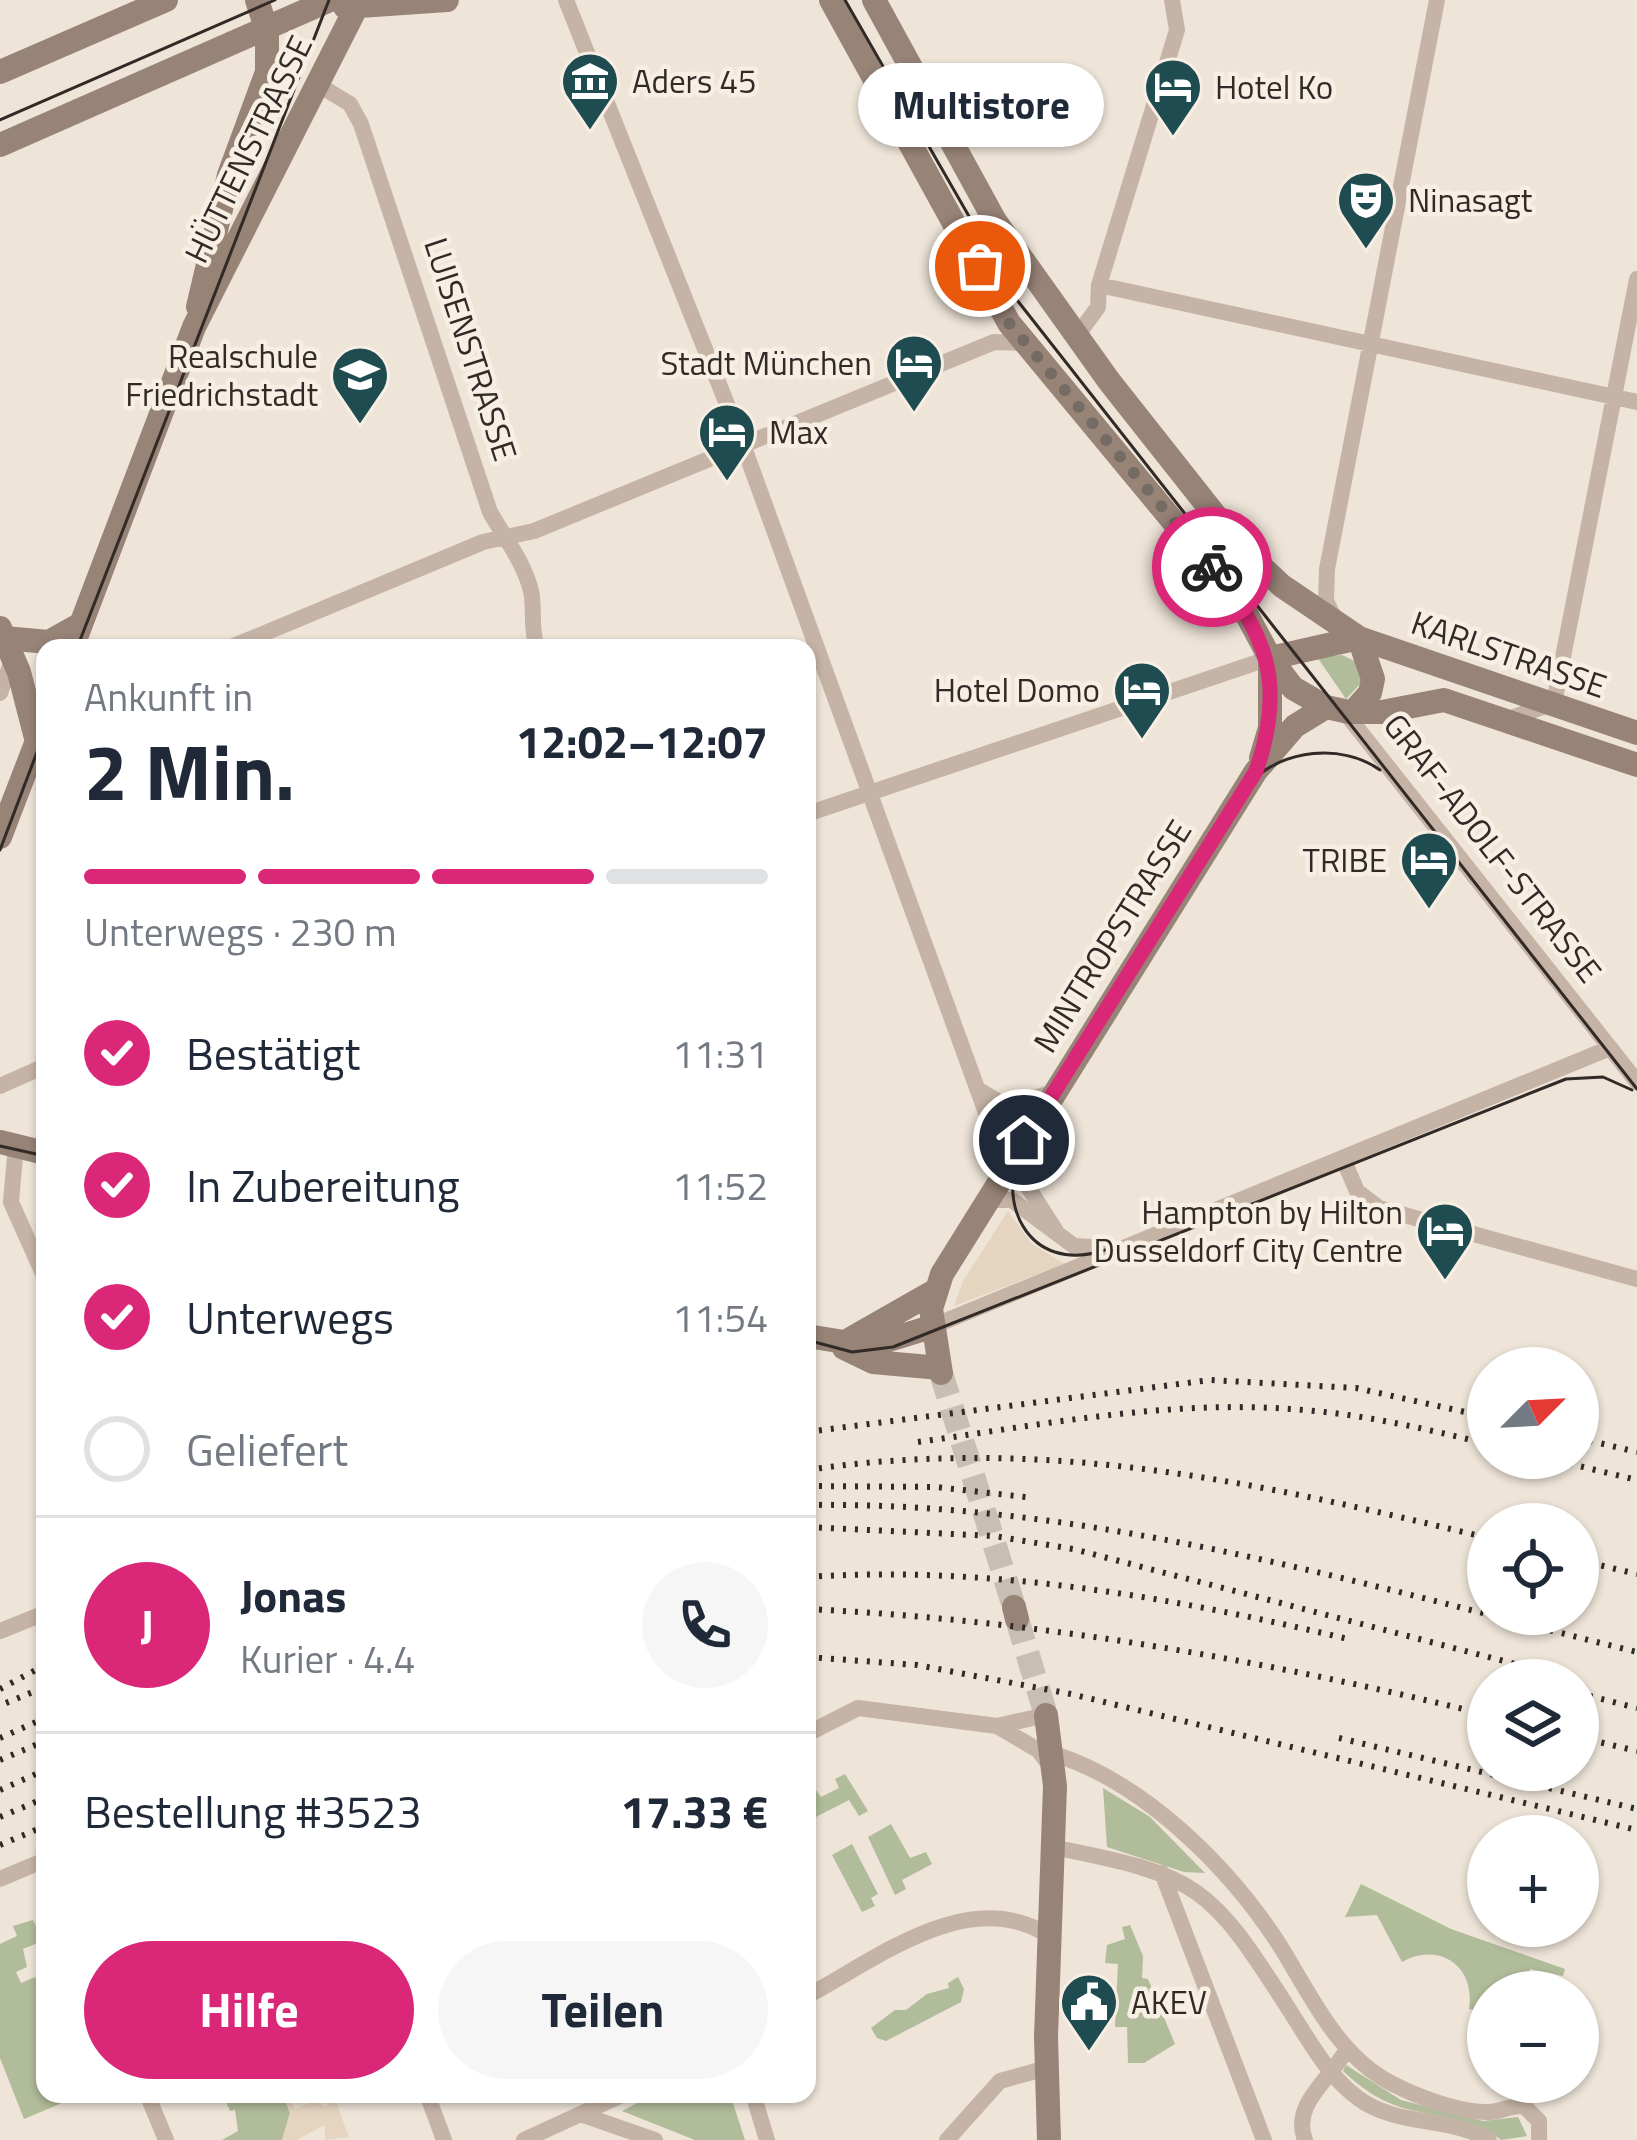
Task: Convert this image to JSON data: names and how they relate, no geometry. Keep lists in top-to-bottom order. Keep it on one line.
{"streets":{"main road":["HÜTTENSTRASSE","KARLSTRASSE","GRAF-ADOLF-STRASSE","MINTROPSTRASSE"],"street":["LUISENSTRASSE"]},"crossings":[["HÜTTENSTRASSE","LUISENSTRASSE"],["KARLSTRASSE","GRAF-ADOLF-STRASSE"],["KARLSTRASSE","MINTROPSTRASSE"],["GRAF-ADOLF-STRASSE","MINTROPSTRASSE"]],"places":{"museum":["Aders 45"],"hotel":["Hotel Ko","Stadt München","Max","Hotel Domo","TRIBE","Hampton by Hilton Dusseldorf City Centre"],"theatre":["Ninasagt"],"other":["Multistore"],"school or university":["Realschule Friedrichstadt"],"public building":["AKEV"]},"north":"top right","page":{"bubble":"Multistore","heading":["2 Min.","Ankunft in","12:02–12:07"],"panel":["Jonas","Kurier · 4.4","Bestellung #3523","17.33 €"],"bar":"Unterwegs · 230 m","list":[["Bestätigt","11:31"],["In Zubereitung","11:52"],["Unterwegs","11:54"],"Geliefert"],"map_buttons":["+","−"],"round":"J","buttons":["Hilfe","Teilen"]}}
